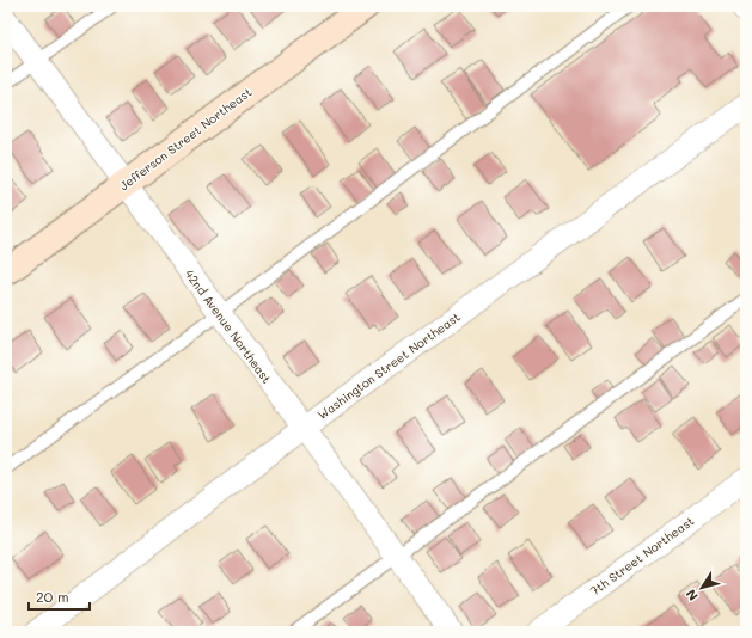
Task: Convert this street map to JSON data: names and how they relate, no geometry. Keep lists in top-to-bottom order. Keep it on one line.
{"streets":{"street":["Jefferson Street Northeast","42nd Avenue Northeast","Washington Street Northeast","7th Street Northeast"]},"crossings":[["Jefferson Street Northeast","42nd Avenue Northeast"],["42nd Avenue Northeast","Washington Street Northeast"]],"scale_bar":"20 m","north":"bottom left"}
